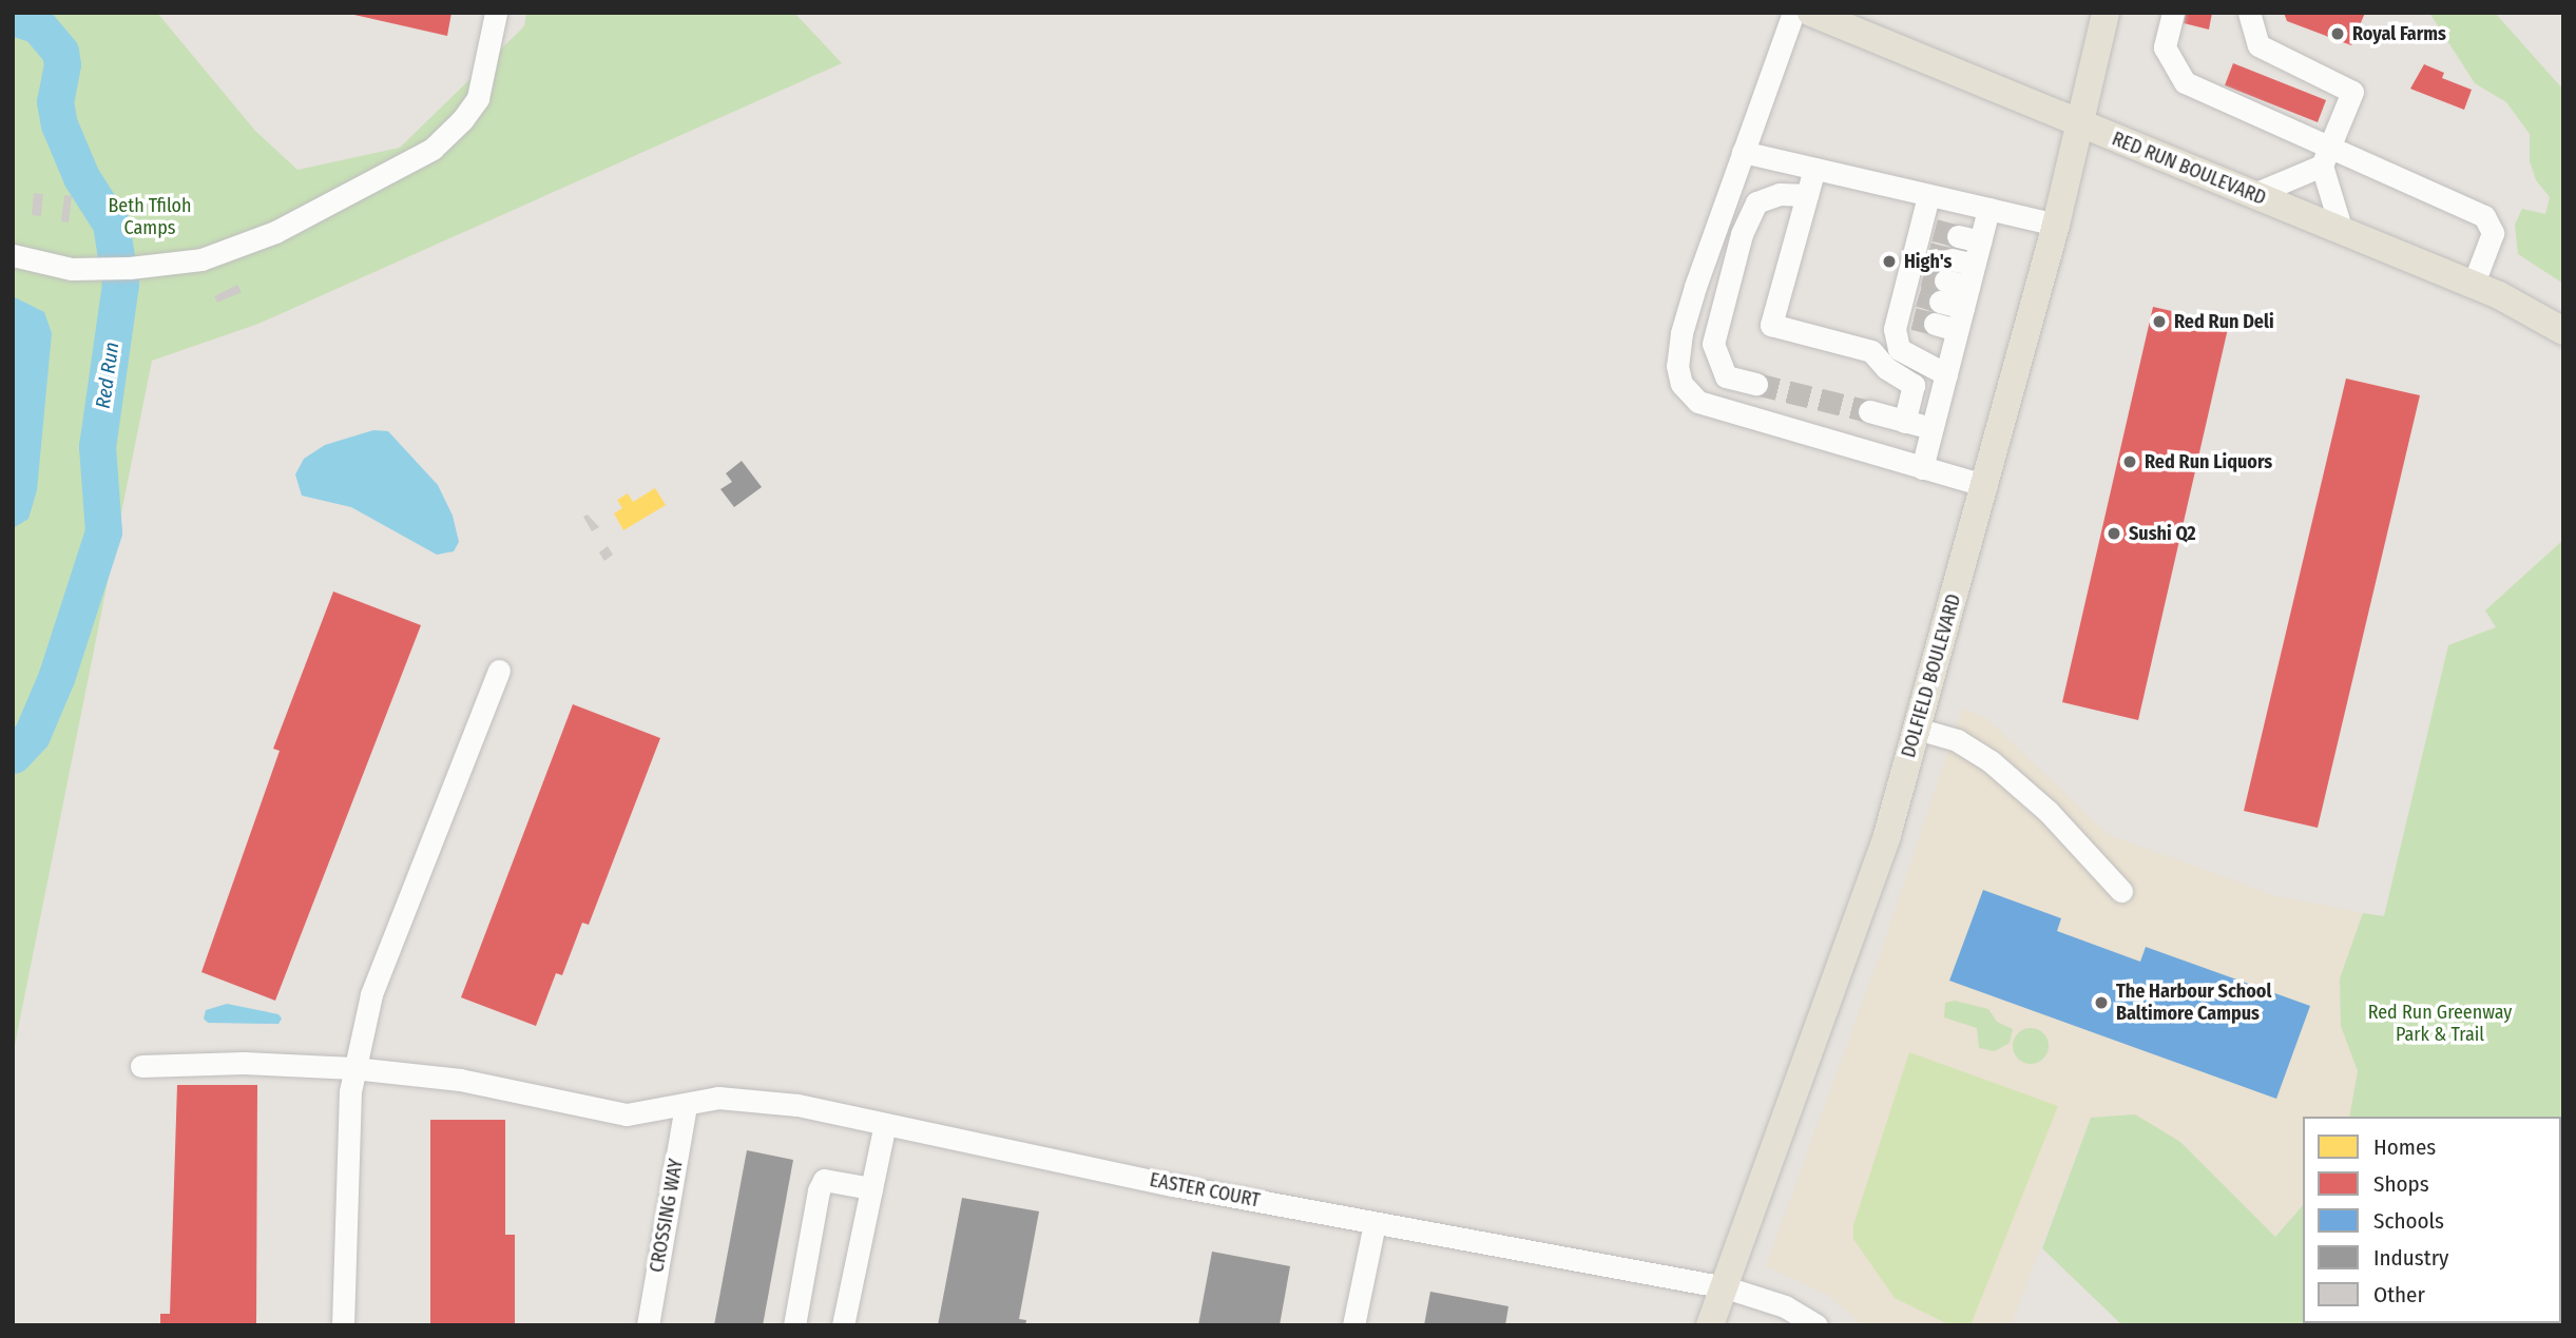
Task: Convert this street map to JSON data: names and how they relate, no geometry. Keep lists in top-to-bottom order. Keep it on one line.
{"streets":{"main road":["RED RUN BOULEVARD","DOLFIELD BOULEVARD"],"street":["EASTER COURT","CROSSING WAY"]},"crossings":[["RED RUN BOULEVARD","DOLFIELD BOULEVARD"],["DOLFIELD BOULEVARD","EASTER COURT"],["EASTER COURT","CROSSING WAY"]],"water":["Red Run"],"parks":["Beth Tfiloh Camps","Red Run Greenway Park & Trail"],"places":["Royal Farms","High's","Red Run Deli","Red Run Liquors","Sushi Q2","The Harbour School Baltimore Campus"],"legend":["Homes","Shops","Schools","Industry","Other"]}
